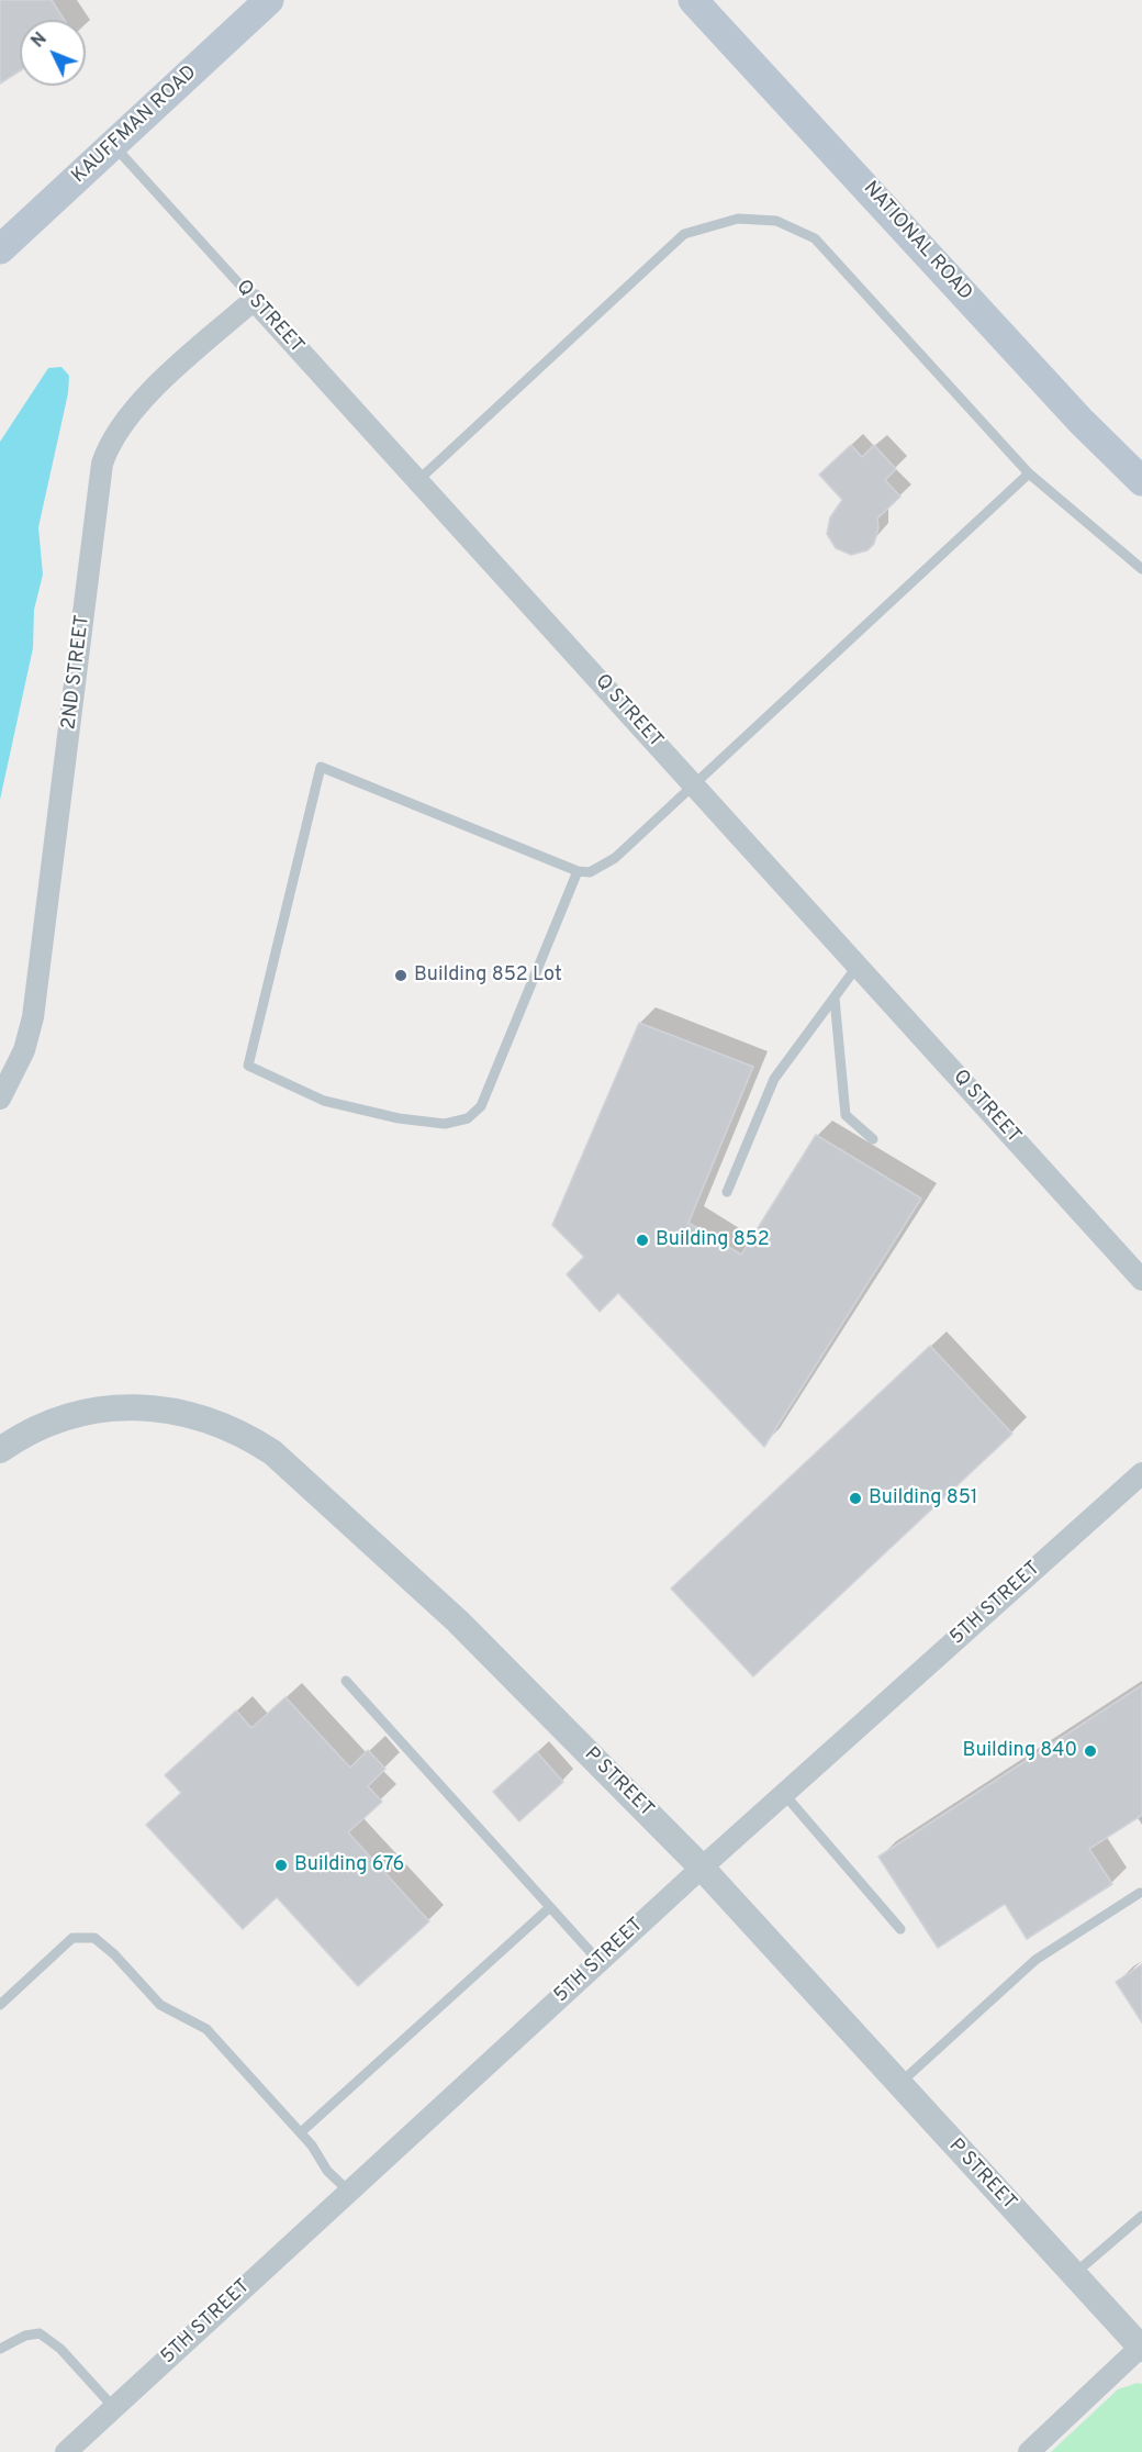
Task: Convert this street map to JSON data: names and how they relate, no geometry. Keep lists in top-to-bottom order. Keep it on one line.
{"streets":{"main road":["KAUFFMAN ROAD","NATIONAL ROAD"],"street":["Q STREET","2ND STREET","5TH STREET","P STREET"]},"crossings":[["KAUFFMAN ROAD","Q STREET"],["Q STREET","2ND STREET"],["5TH STREET","P STREET"]],"places":["Building 852 Lot","Building 852","Building 851","Building 840","Building 676"],"north":"top left"}
